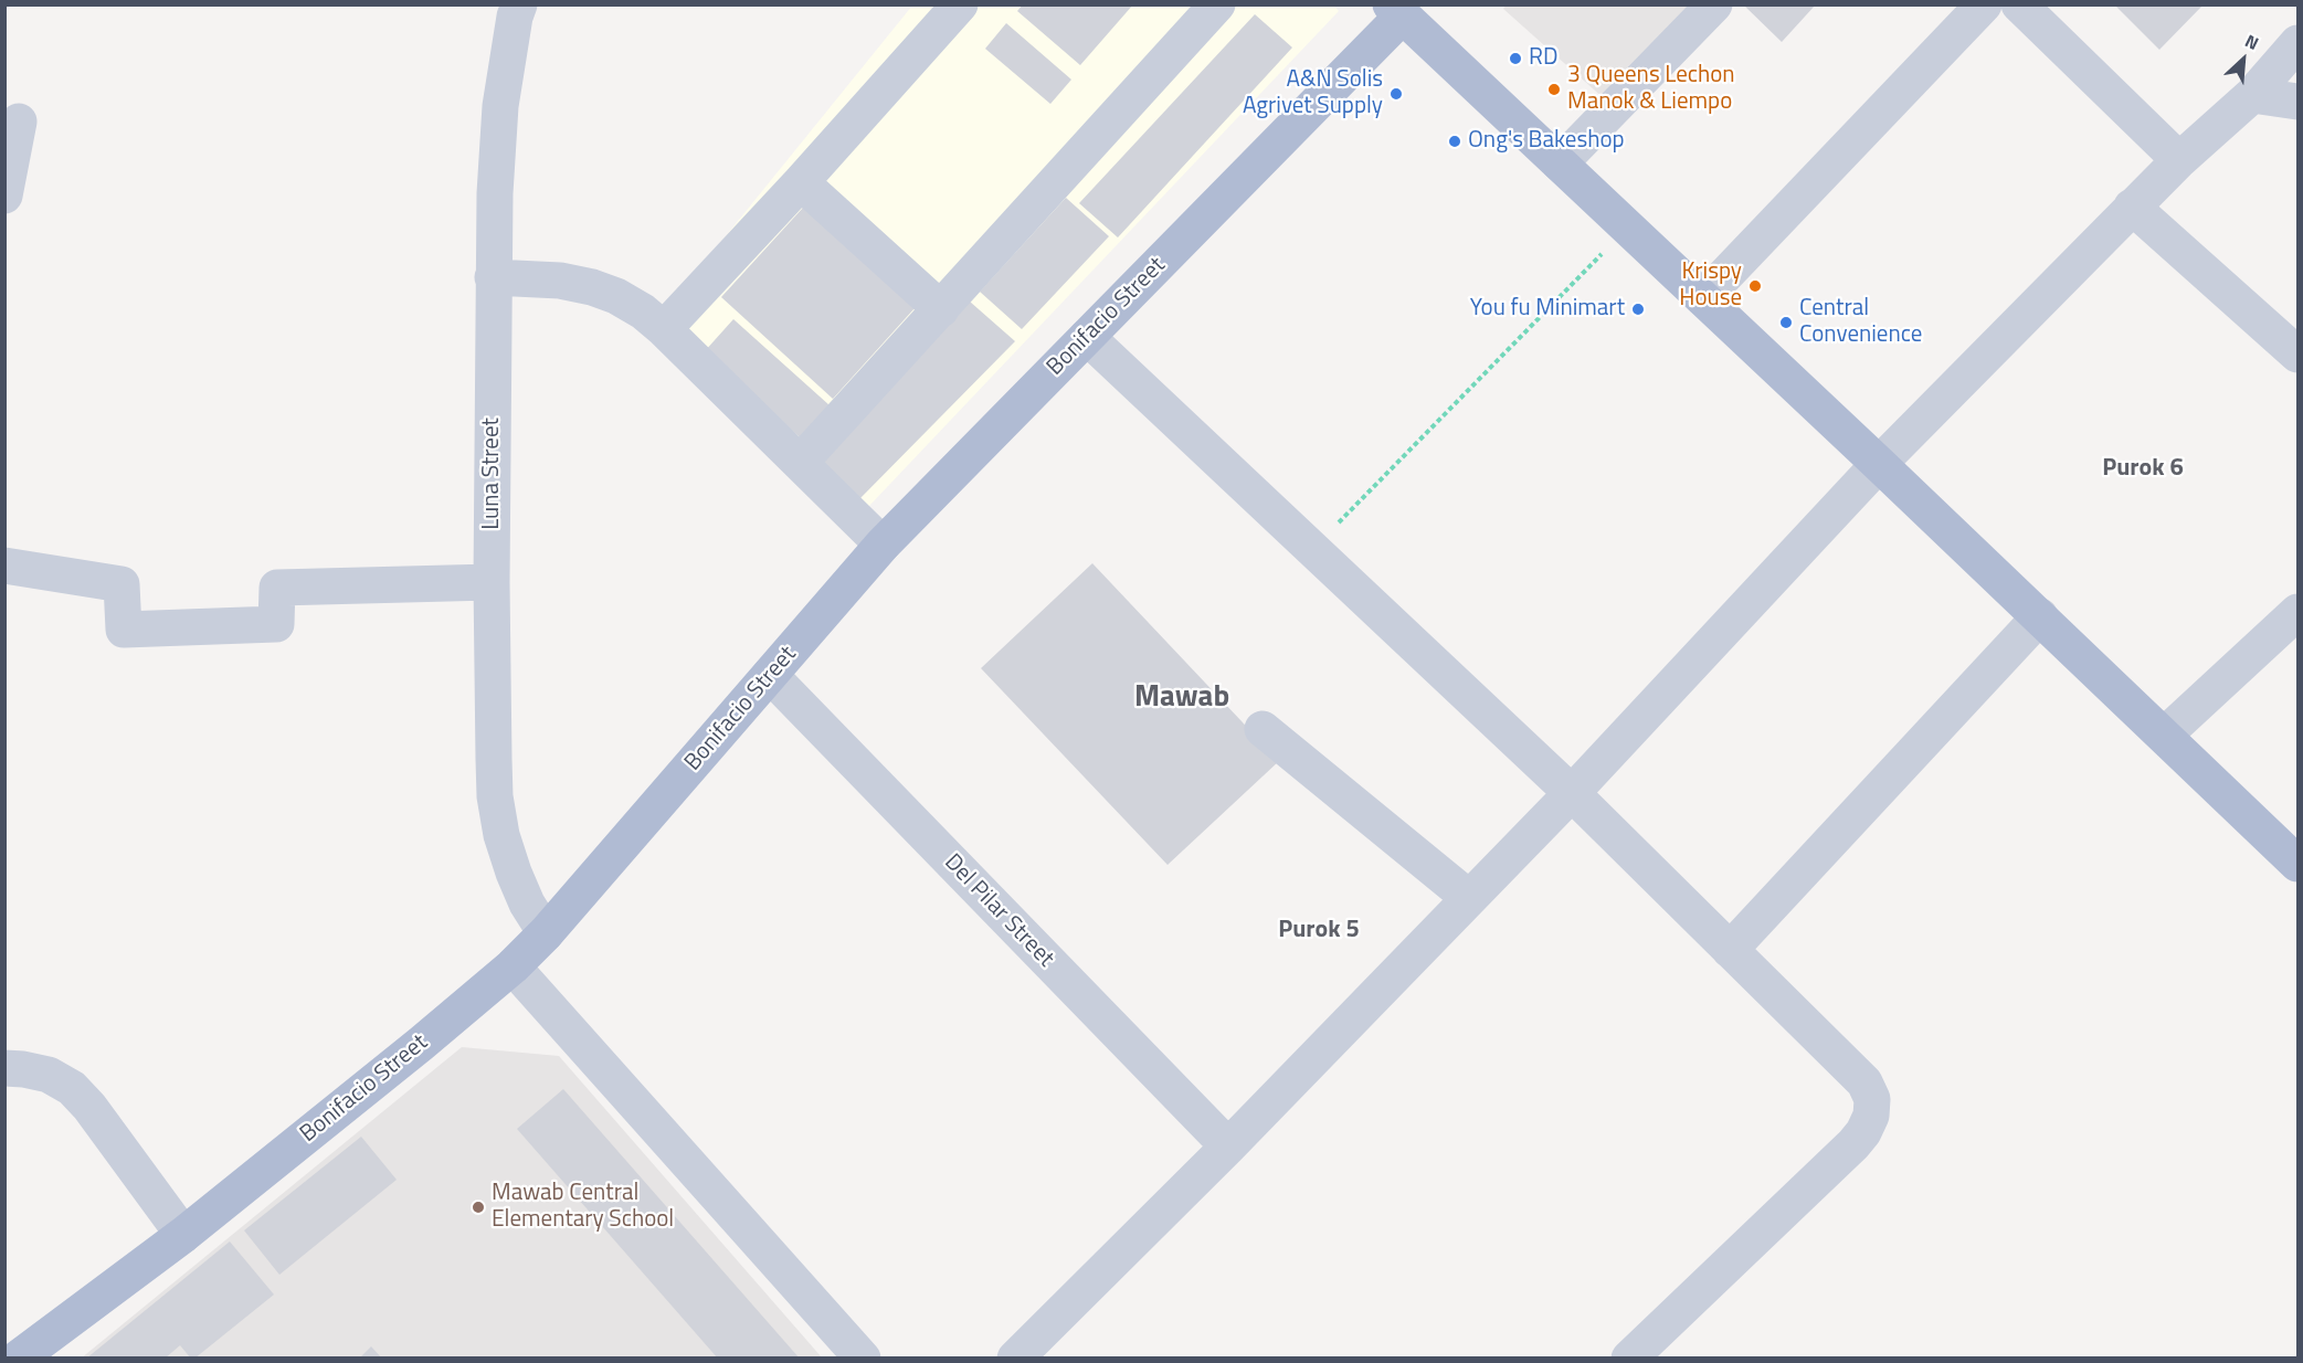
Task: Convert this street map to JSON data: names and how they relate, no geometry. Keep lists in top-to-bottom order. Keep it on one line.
{"streets":{"main road":["Bonifacio Street"],"street":["Luna Street","Del Pilar Street"]},"crossings":[["Bonifacio Street","Luna Street"],["Bonifacio Street","Del Pilar Street"]],"districts":["Purok 6","Mawab","Purok 5"],"places":["RD","3 Queens Lechon Manok & Liempo","A&N Solis Agrivet Supply","Ong's Bakeshop","Krispy House","You fu Minimart","Central Convenience","Mawab Central Elementary School"],"north":"top right"}
